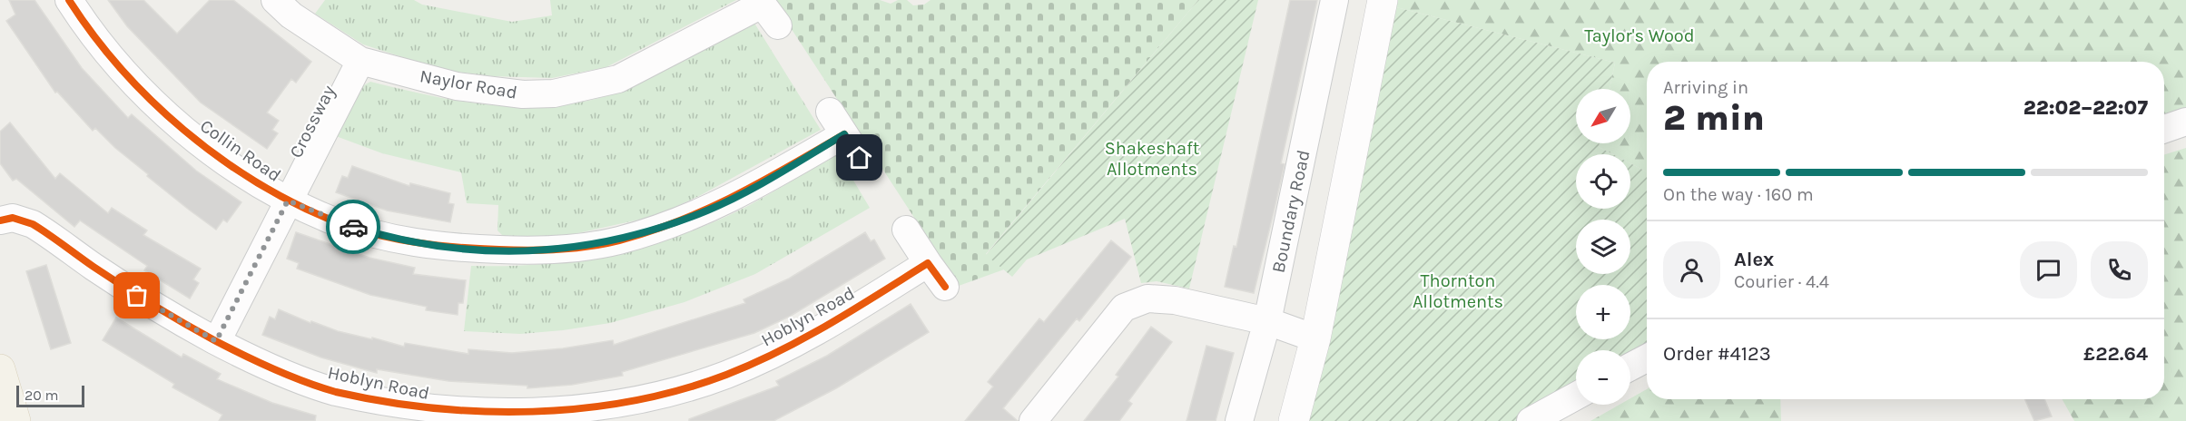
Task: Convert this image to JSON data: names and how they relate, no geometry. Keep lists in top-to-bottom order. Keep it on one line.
{"streets":{"street":["Naylor Road","Crossway","Collin Road","Boundary Road","Hoblyn Road"]},"crossings":[["Naylor Road","Crossway"],["Crossway","Collin Road"],["Crossway","Hoblyn Road"]],"parks":["Taylor's Wood","Shakeshaft Allotments","Thornton Allotments"],"scale_bar":"20 m","north":"bottom left","page":{"heading":["2 min","Arriving in","22:02–22:07"],"panel":["Alex","Courier · 4.4","Order #4123","£22.64"],"map_buttons":["+","−"],"bar":"On the way · 160 m","scale":"20 m"}}
